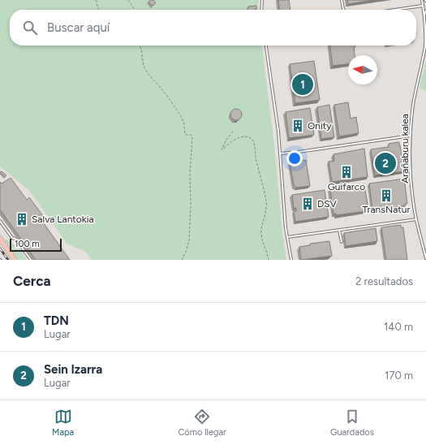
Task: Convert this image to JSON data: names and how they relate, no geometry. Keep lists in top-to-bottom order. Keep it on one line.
{"streets":{"lane":["Arañaburu kalea"]},"places":{"building":["Onity","Guifarco","TransNatur","DSV","Salva Lantokia"]},"scale_bar":"100 m","north":"left","page":{"search":"Buscar aquí","pins":["1","2"],"scale":"100 m","heading":["Cerca","2 resultados"],"list":[{"mark":"1","name":"TDN","note":"Lugar","value":"140 m"},{"mark":"2","name":"Sein Izarra","note":"Lugar","value":"170 m"}],"nav":["Mapa","Cómo llegar","Guardados"]}}
